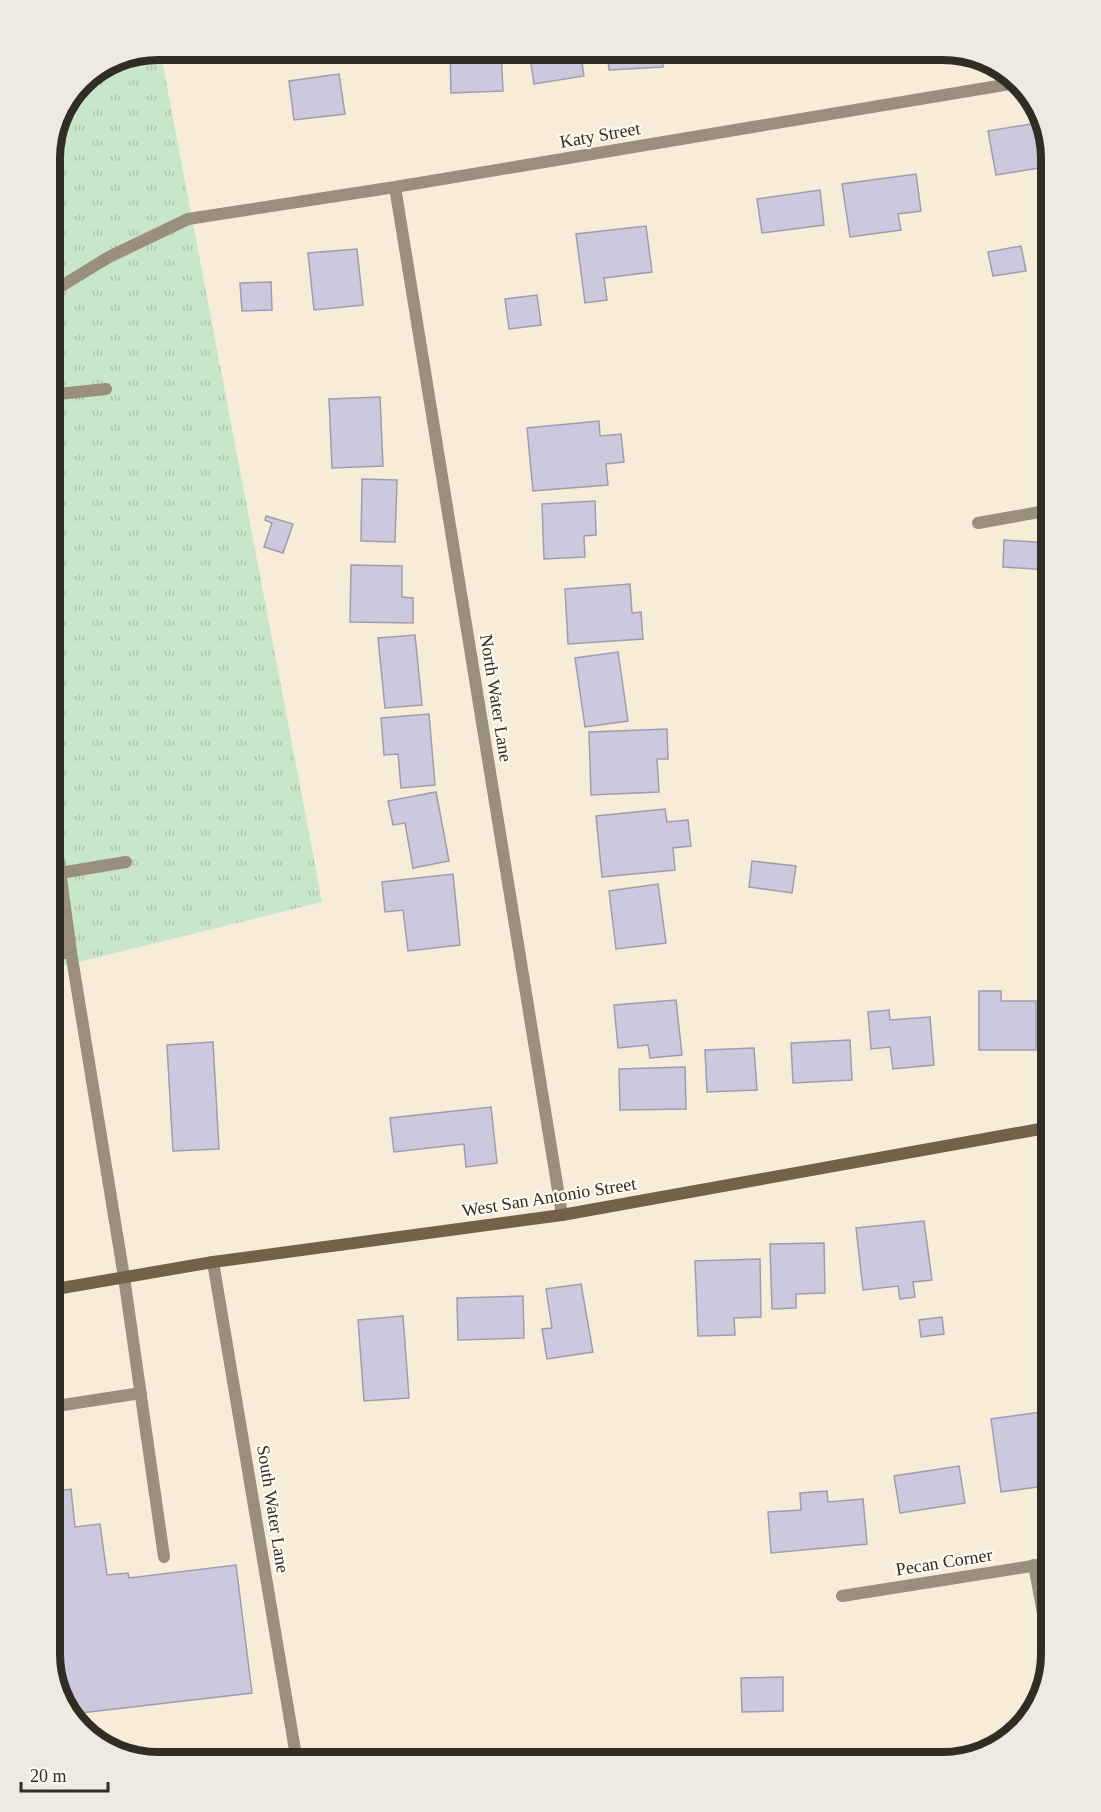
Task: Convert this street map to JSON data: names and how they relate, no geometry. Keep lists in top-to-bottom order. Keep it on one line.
{"streets":{"street":["Katy Street","North Water Lane","West San Antonio Street","South Water Lane","Pecan Corner"]},"crossings":[["Katy Street","North Water Lane"],["North Water Lane","West San Antonio Street"],["West San Antonio Street","South Water Lane"]],"scale_bar":"20 m"}
